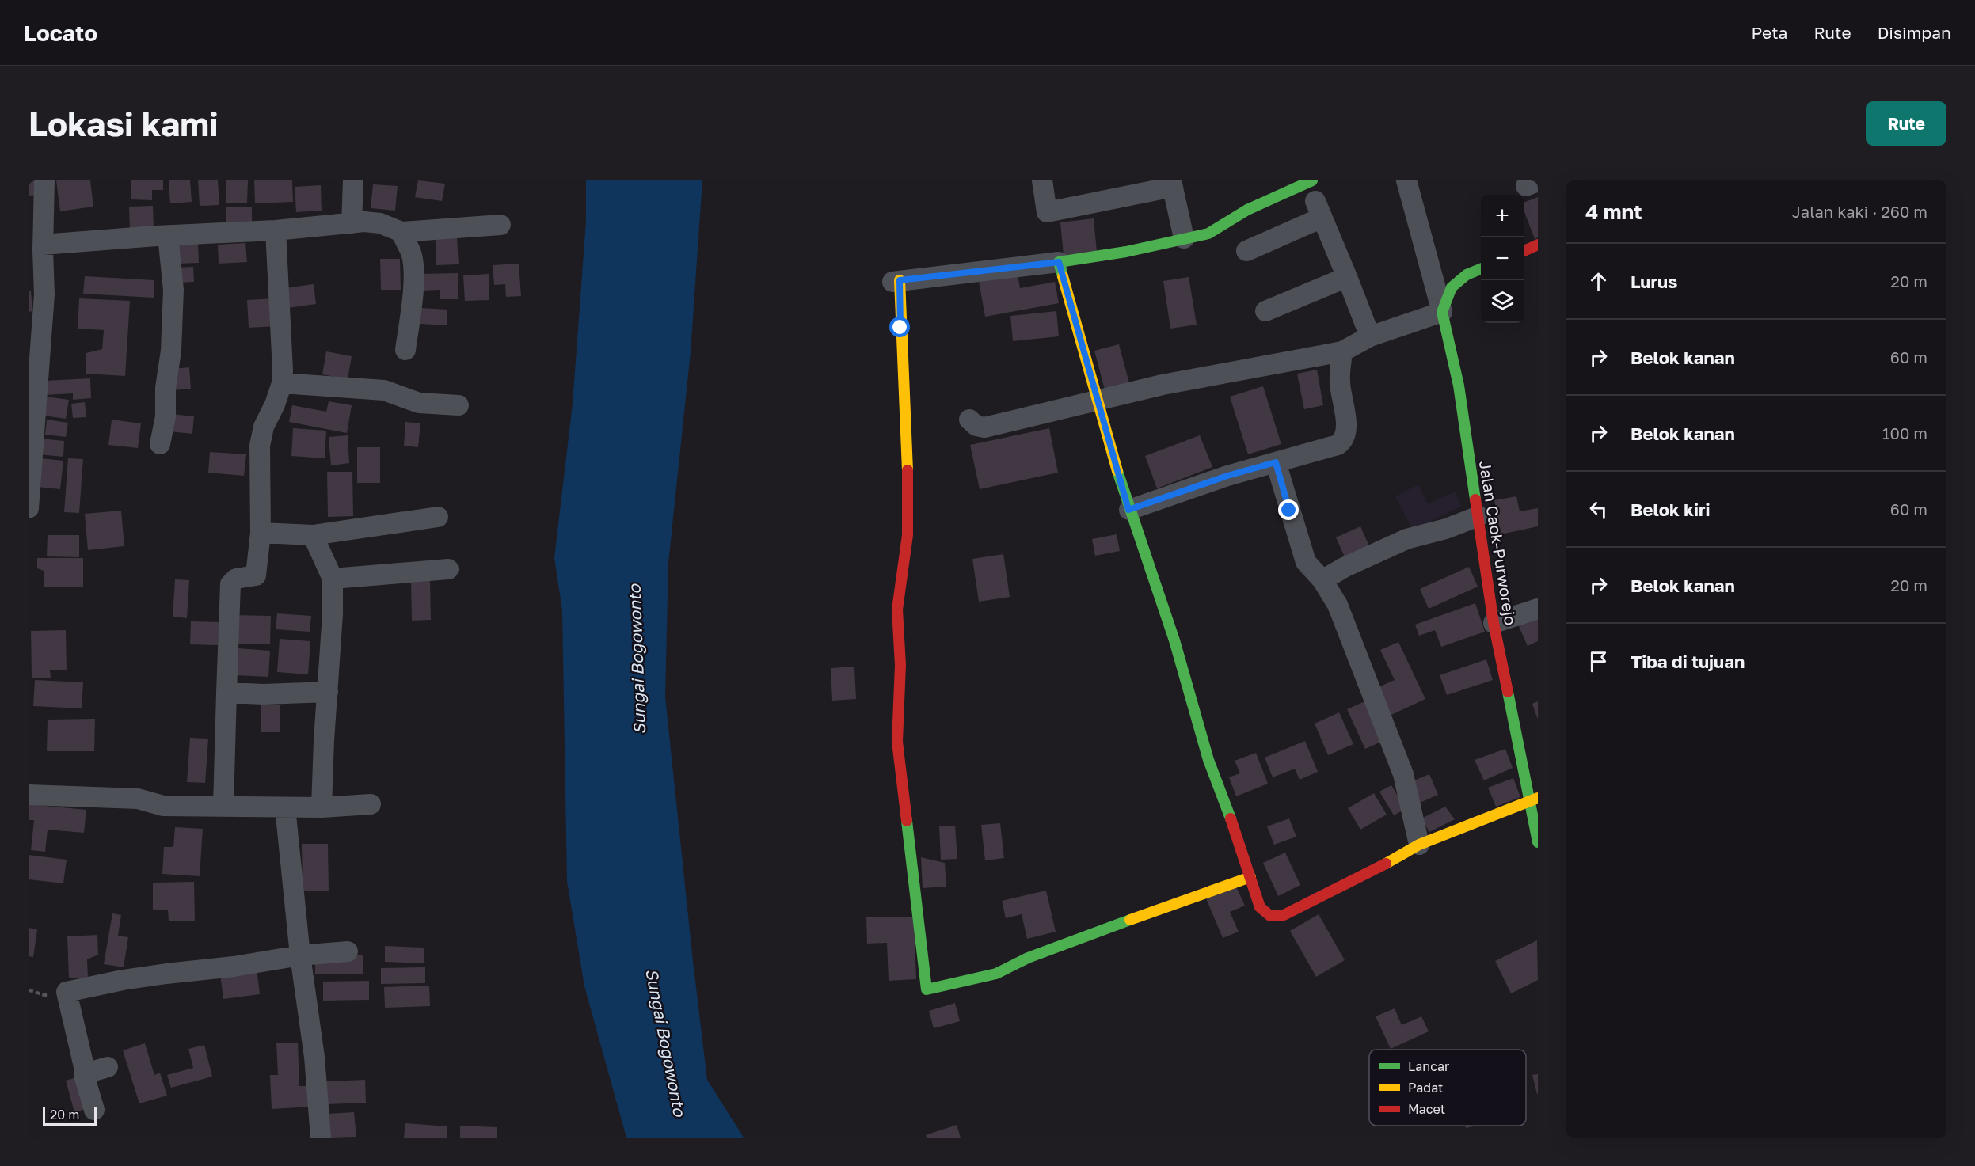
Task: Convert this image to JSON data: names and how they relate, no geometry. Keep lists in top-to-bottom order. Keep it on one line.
{"streets":{"street":["Jalan Caok-Purworejo"]},"water":["Sungai Bogowonto"],"legend":["Lancar","Padat","Macet"],"scale_bar":"20 m","page":{"header":"Locato","nav":["Peta","Rute","Disimpan"],"buttons":"Rute","title":"Lokasi kami","heading":["4 mnt","Jalan kaki · 260 m"],"map_buttons":["+","−"],"list":[["Lurus","20 m"],["Belok kanan","60 m"],["Belok kanan","100 m"],["Belok kiri","60 m"],["Belok kanan","20 m"],"Tiba di tujuan"],"scale":"20 m"}}
